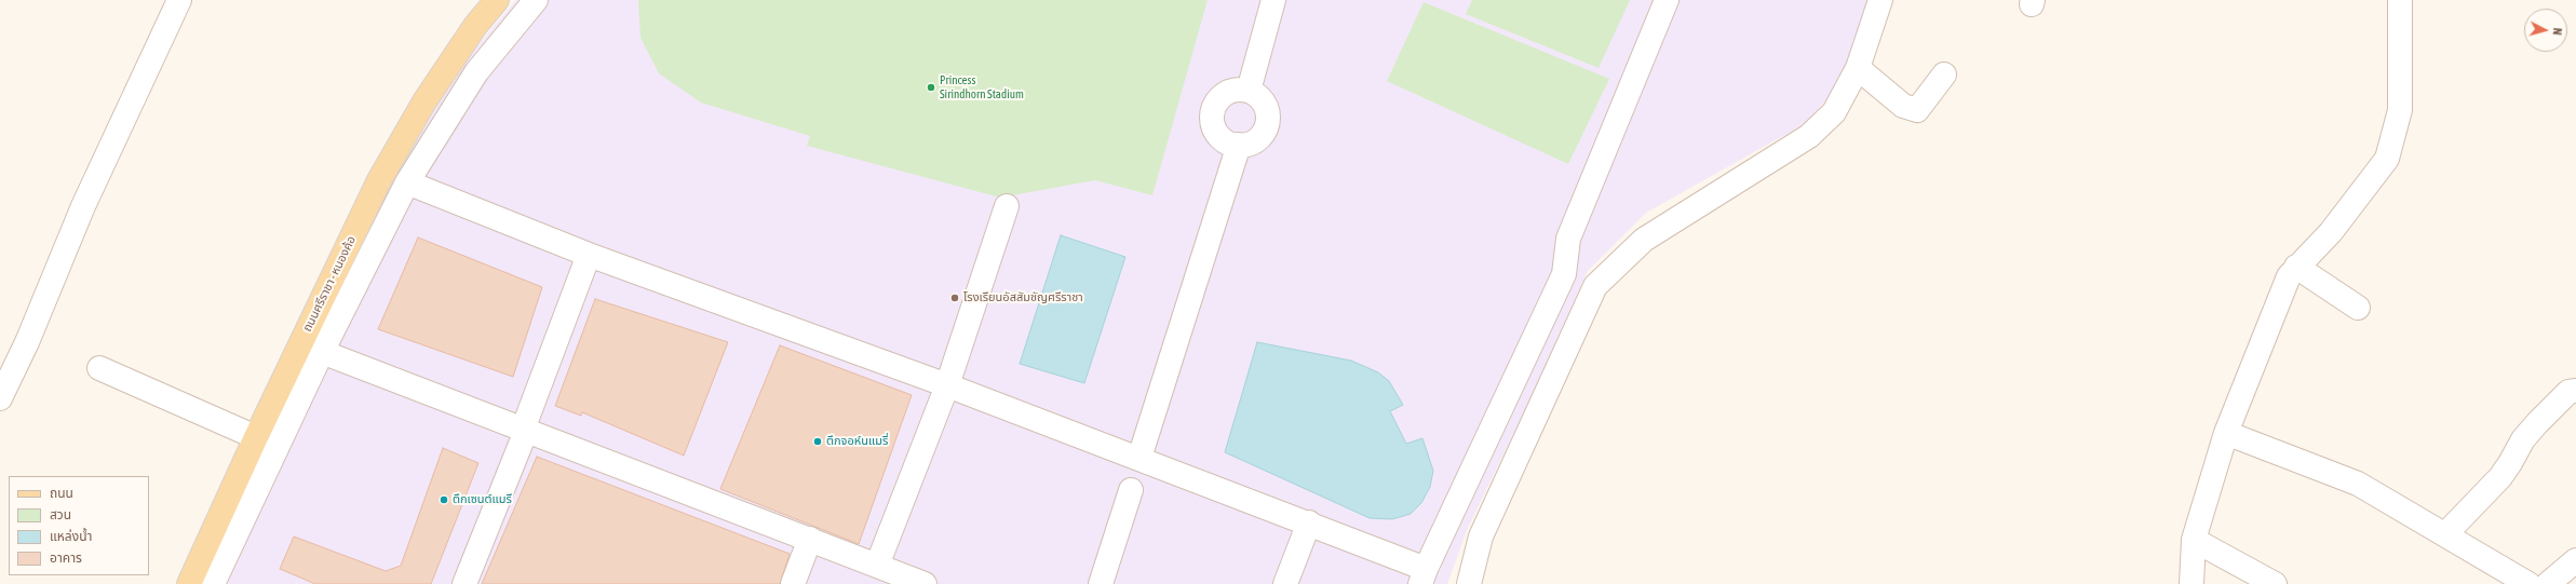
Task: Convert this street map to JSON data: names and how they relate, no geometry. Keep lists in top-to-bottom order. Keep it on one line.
{"streets":{"main road":["ถนนศรีราชา - หนองค้อ"]},"places":["Princess Sirindhorn Stadium","โรงเรียนอัสสัมชัญศรีราชา","ตึกจอห์นแมรี่","ตึกเซนต์แมรี"],"legend":["ถนน","สวน","แหล่งน้ำ","อาคาร"],"north":"right"}
